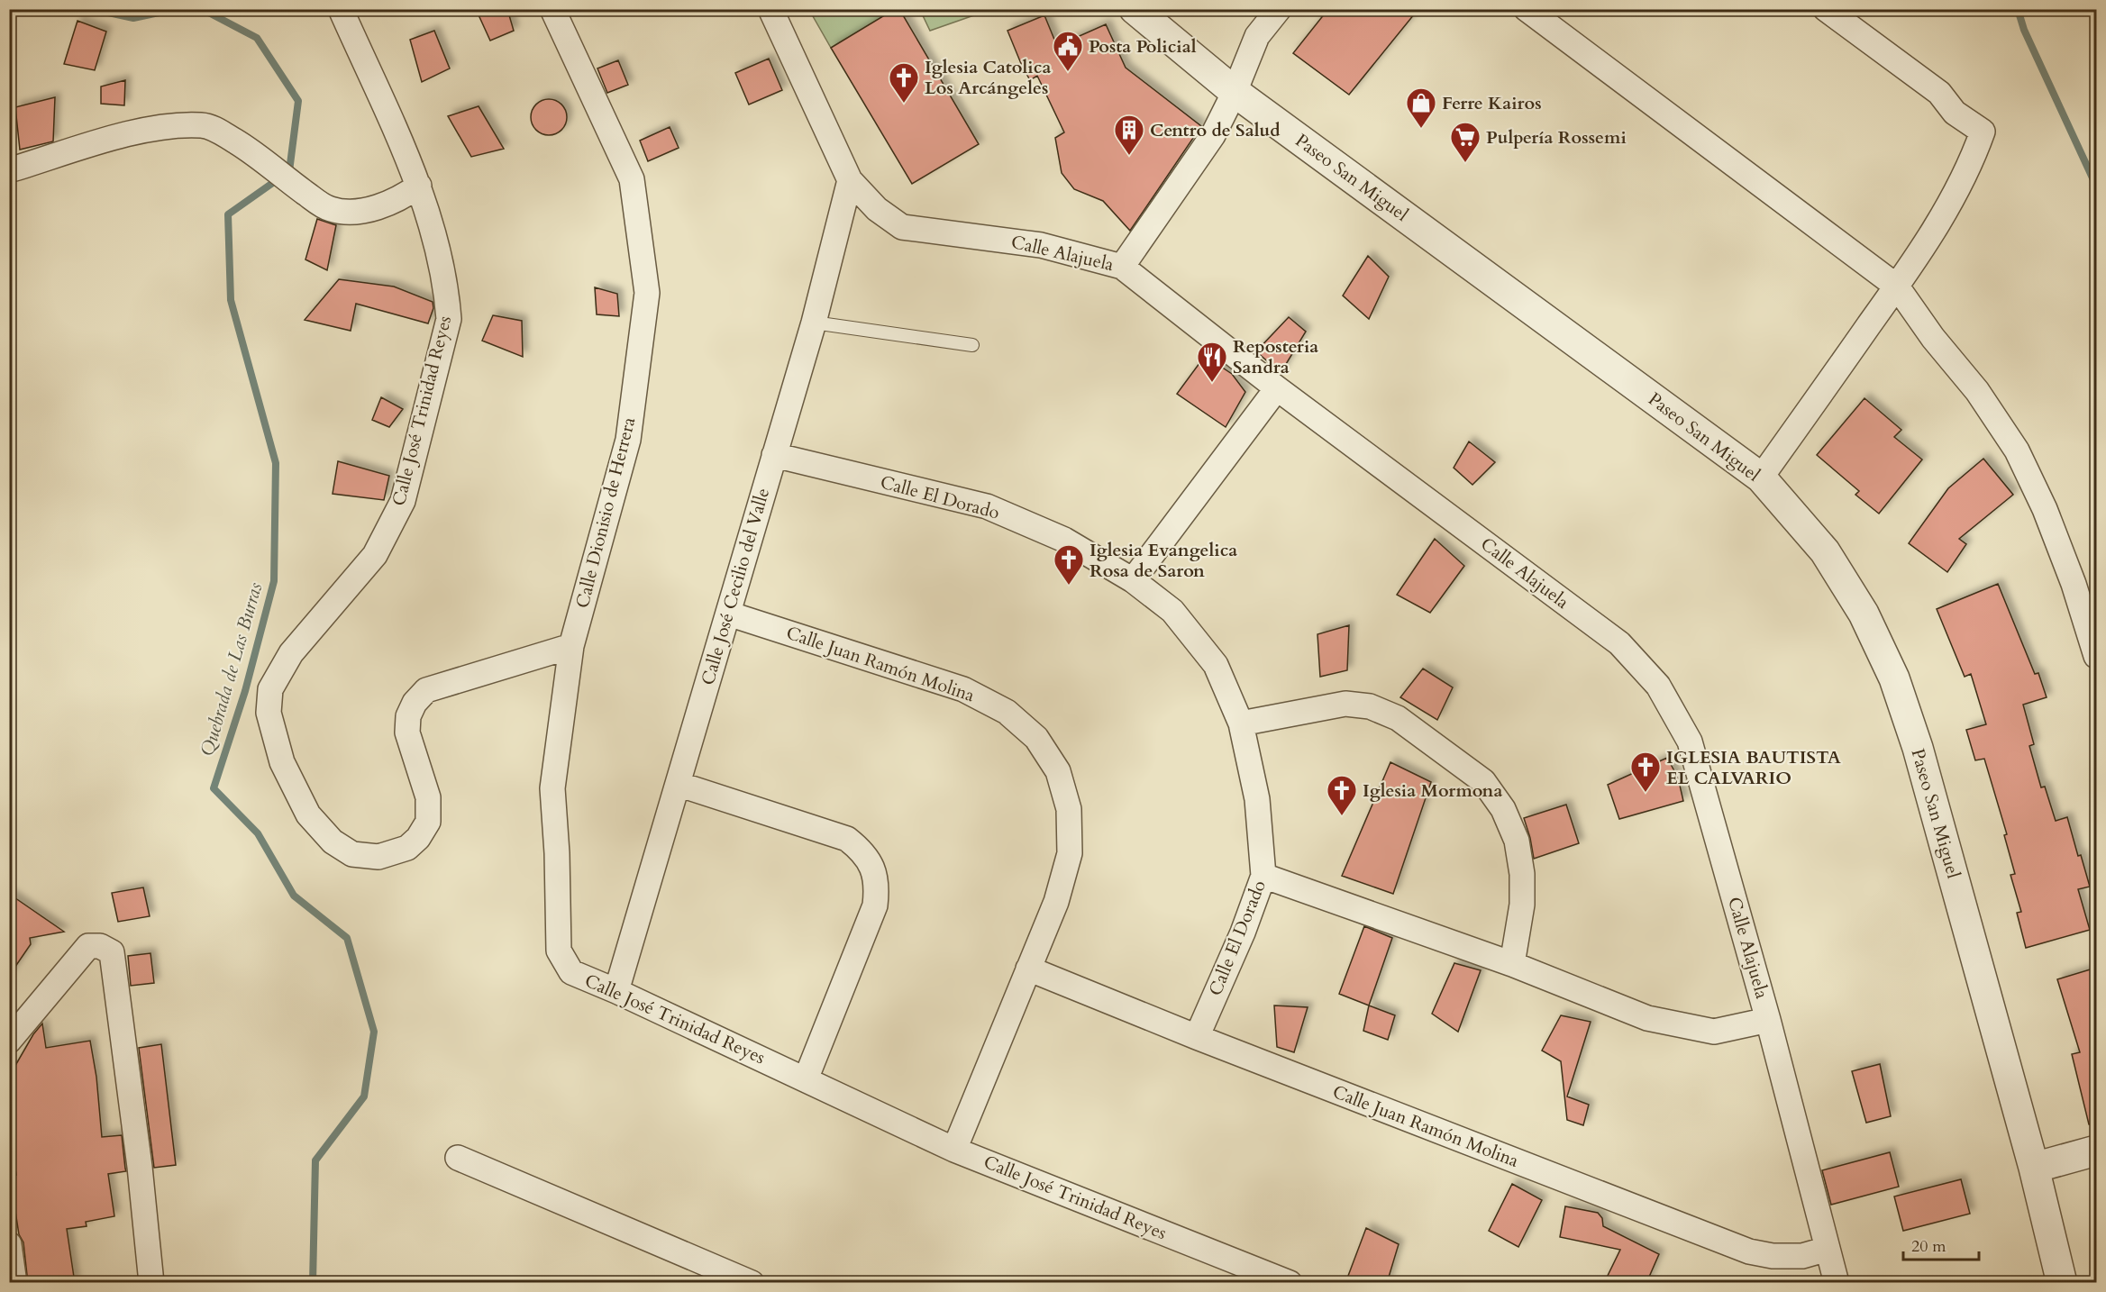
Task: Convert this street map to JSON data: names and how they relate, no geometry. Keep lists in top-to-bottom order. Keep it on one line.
{"streets":{"street":["Paseo San Miguel","Calle Alajuela","Calle José Trinidad Reyes","Calle El Dorado","Calle Dionisio de Herrera","Calle José Cecilio del Valle","Calle Juan Ramón Molina"]},"crossings":[["Calle Alajuela","Calle José Cecilio del Valle"],["Calle Alajuela","Calle Juan Ramón Molina"],["Calle José Trinidad Reyes","Calle Dionisio de Herrera"],["Calle José Trinidad Reyes","Calle José Cecilio del Valle"],["Calle José Trinidad Reyes","Calle Juan Ramón Molina"],["Calle El Dorado","Calle José Cecilio del Valle"],["Calle El Dorado","Calle Juan Ramón Molina"],["Calle José Cecilio del Valle","Calle Juan Ramón Molina"]],"water":["Quebrada de Las Burras"],"places":{"public building":["Posta Policial"],"church":["Iglesia Catolica Los Arcángeles","Iglesia Evangelica Rosa de Saron","IGLESIA BAUTISTA EL CALVARIO","Iglesia Mormona"],"shop":["Ferre Kairos"],"building":["Centro de Salud"],"supermarket":["Pulpería Rossemi"],"restaurant":["Reposteria Sandra"]},"scale_bar":"20 m"}
